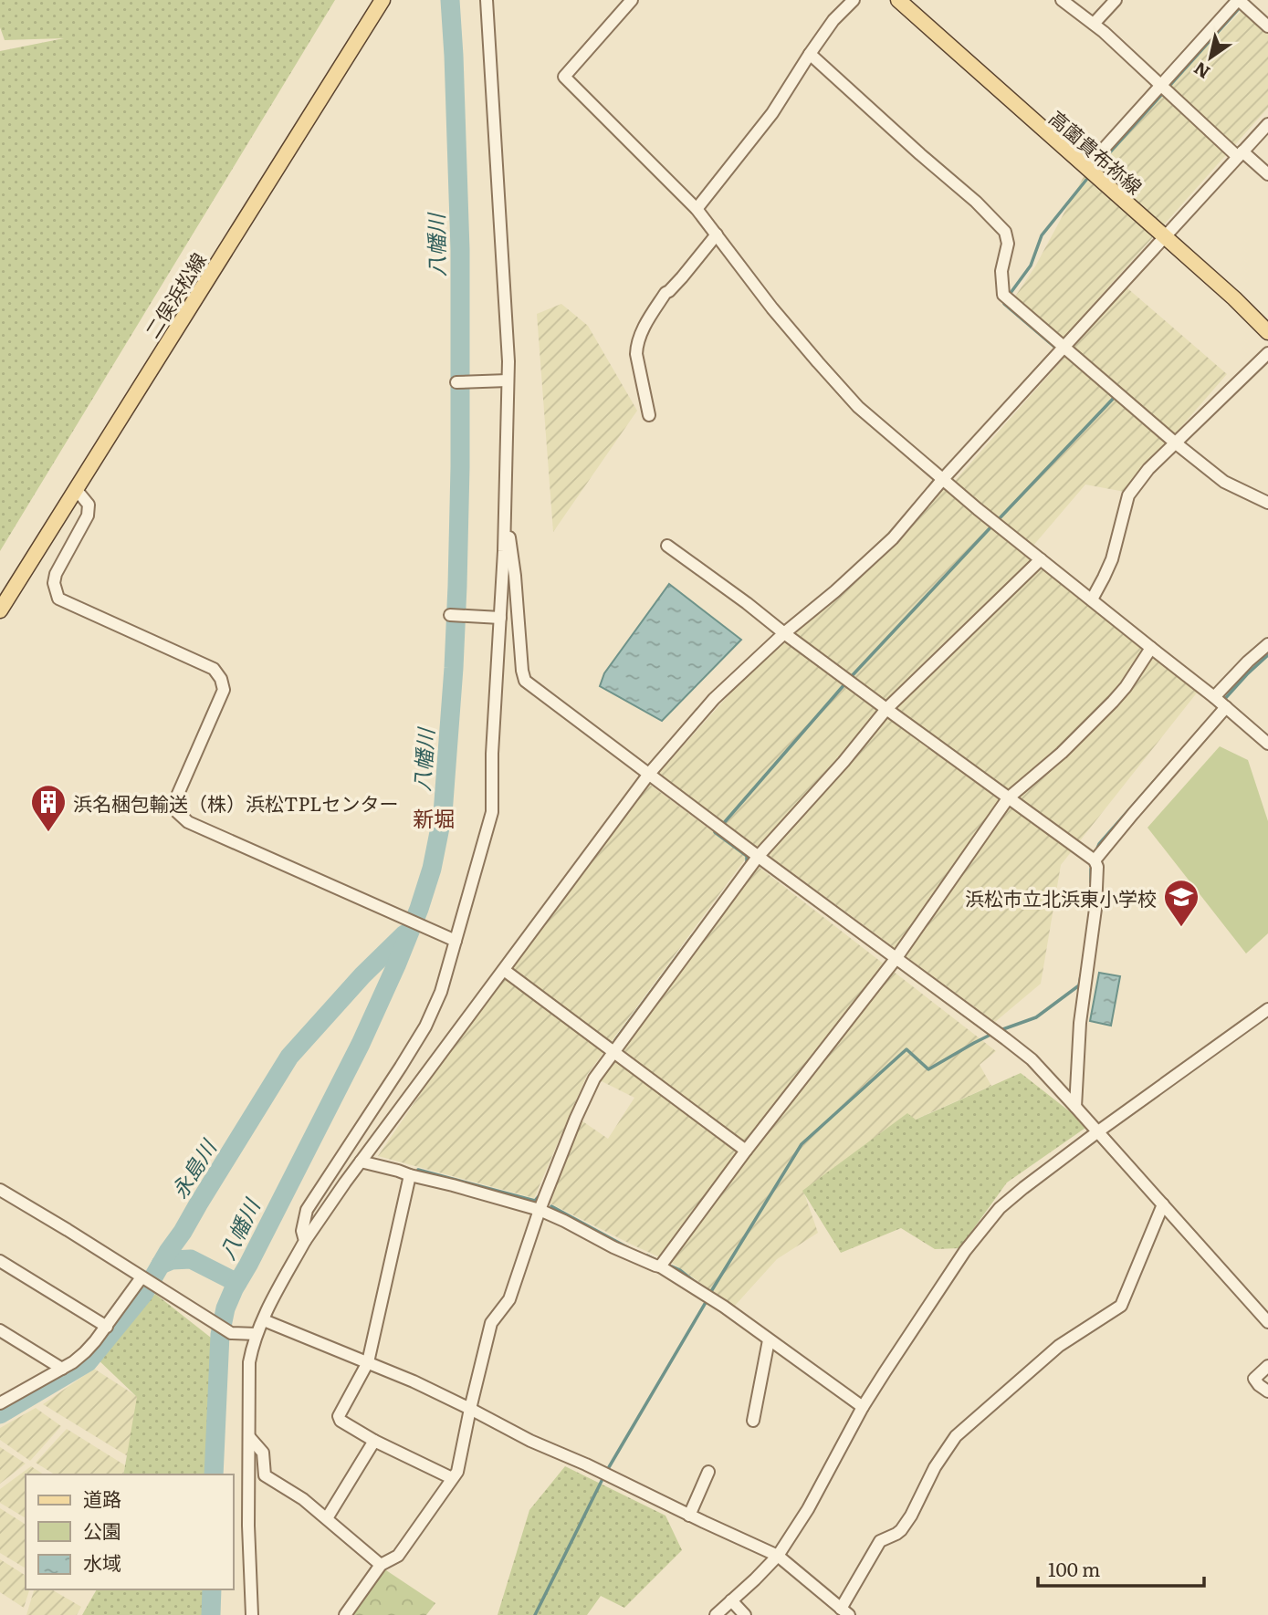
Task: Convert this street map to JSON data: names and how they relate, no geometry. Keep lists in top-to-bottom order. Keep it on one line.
{"streets":{"main road":["高薗貴布祢線","二俣浜松線"]},"districts":["新堀"],"water":["八幡川","永島川"],"places":{"building":["浜名梱包輸送（株）浜松TPLセンター"],"school or university":["浜松市立北浜東小学校"]},"legend":["道路","公園","水域"],"scale_bar":"100 m","north":"bottom left"}
